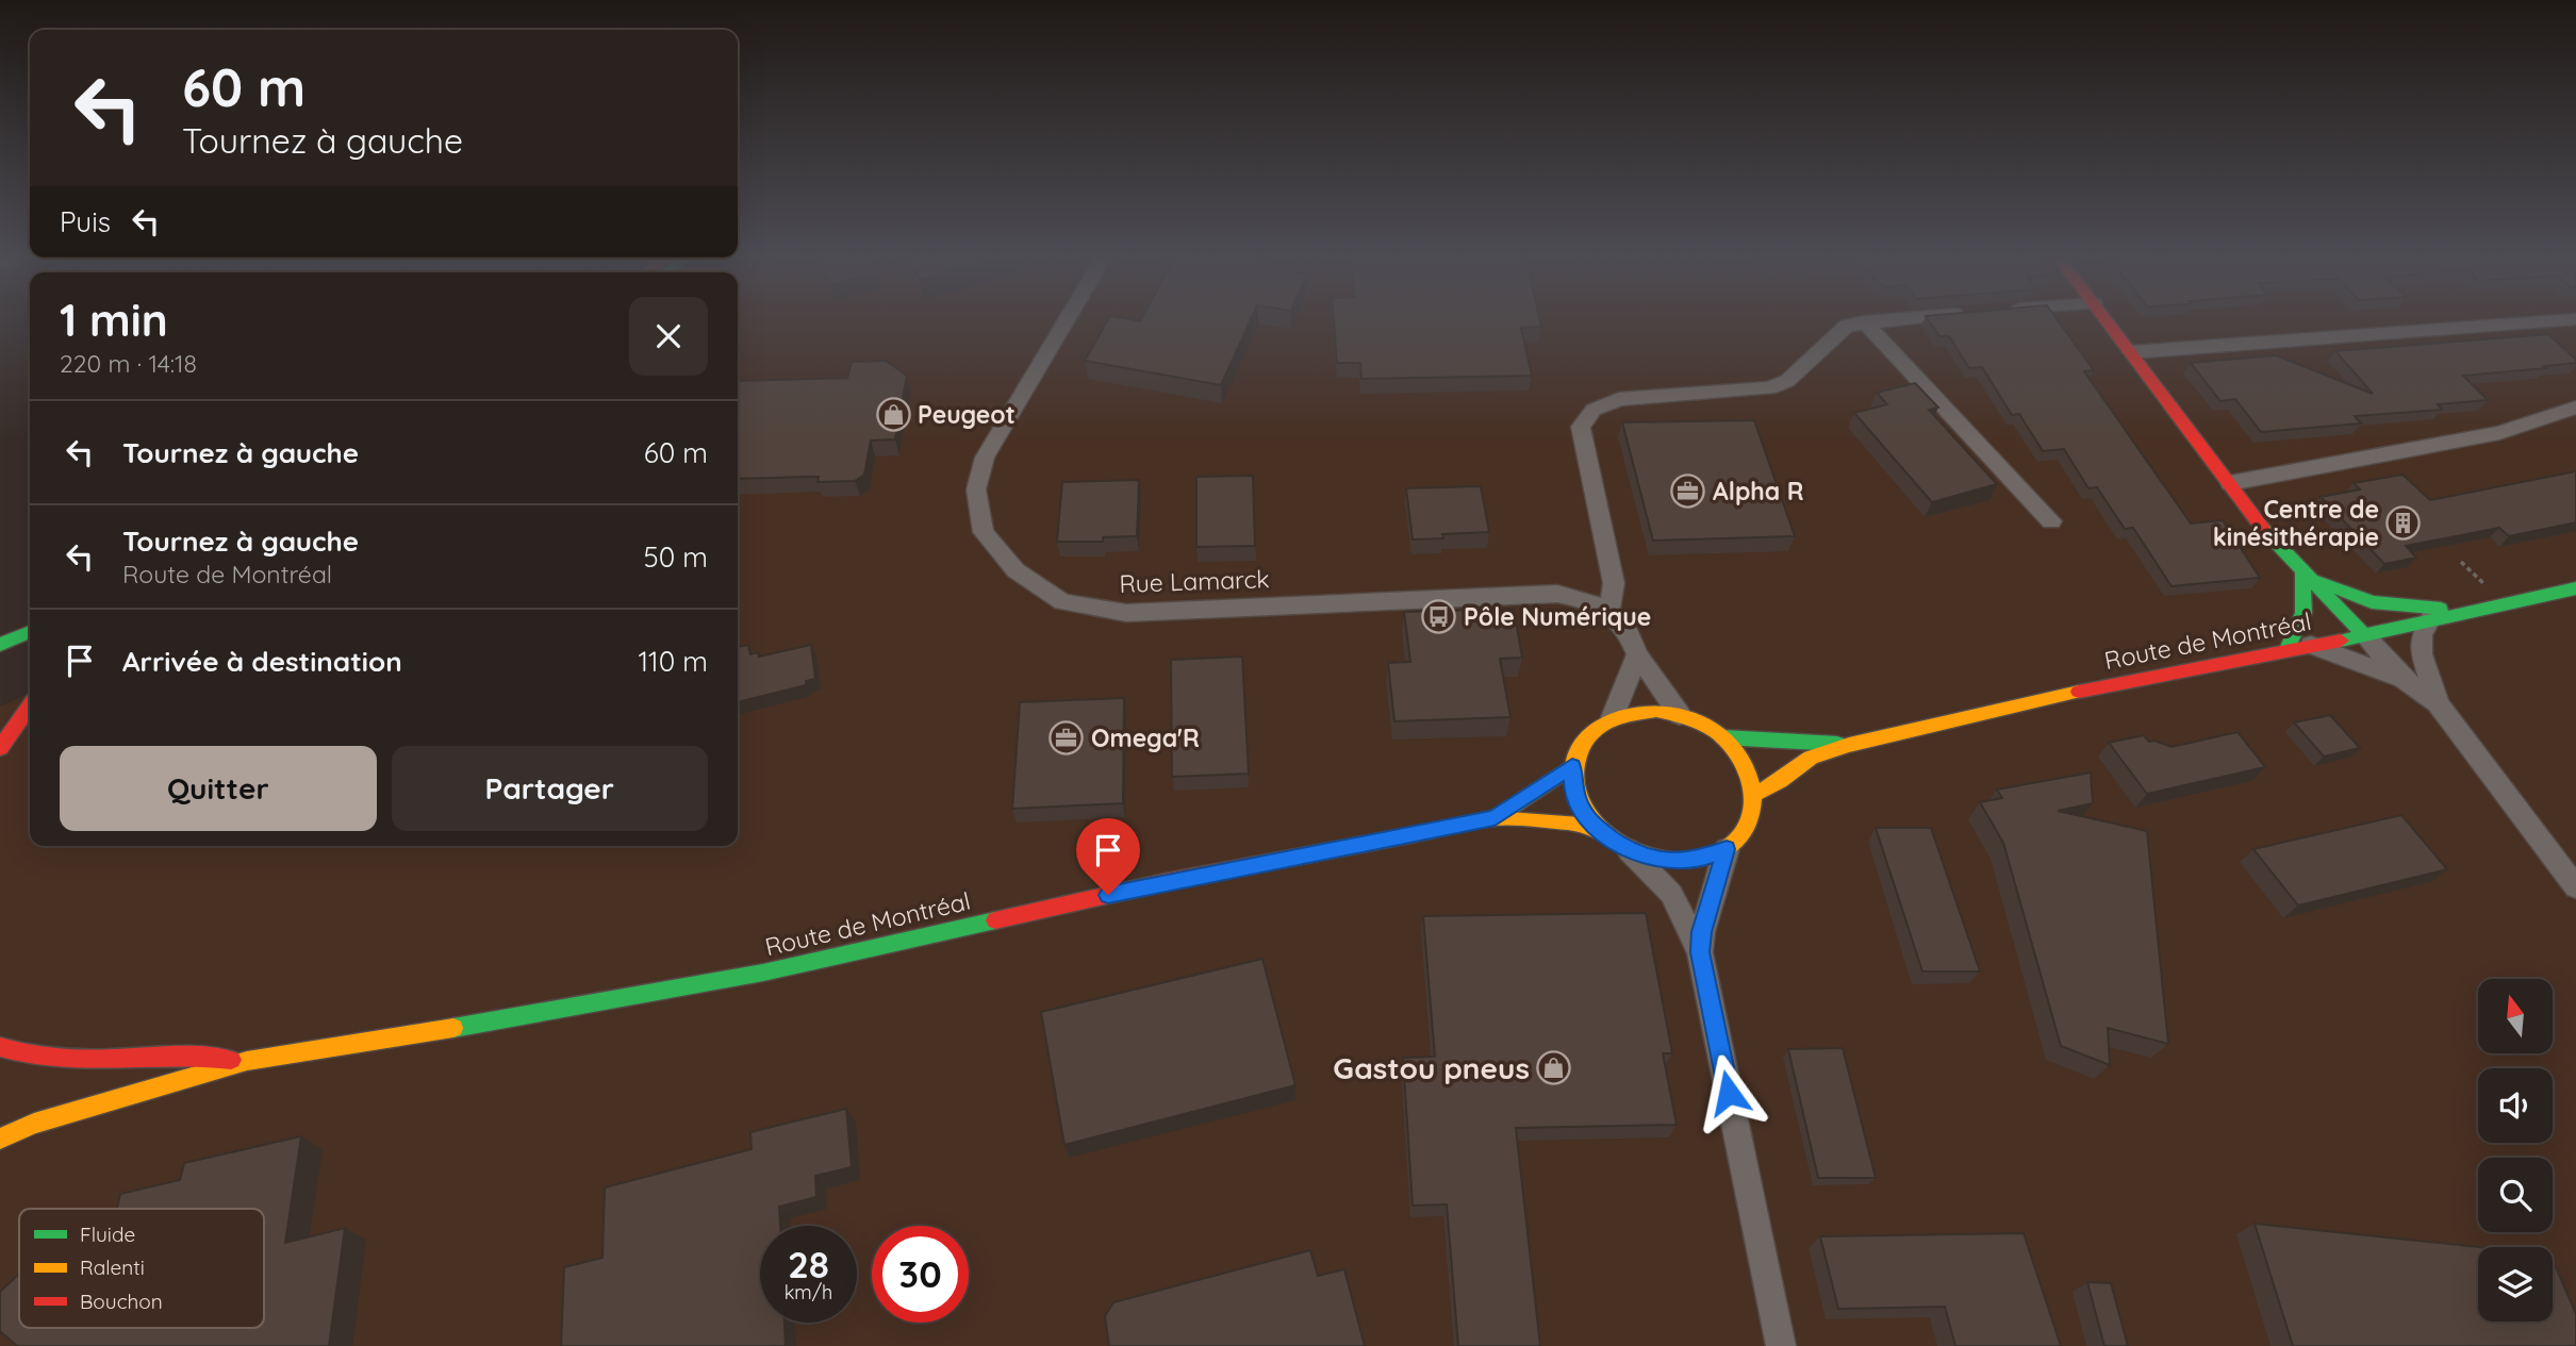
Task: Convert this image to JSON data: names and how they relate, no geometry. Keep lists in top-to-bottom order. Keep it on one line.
{"streets":{"main road":["Route de Montréal"],"street":["Rue Lamarck"]},"places":{"shop":["Peugeot","Gastou pneus"],"office":["Alpha R","Omega'R"],"building":["Centre de kinésithérapie"],"bus stop":["Pôle Numérique"]},"legend":["Fluide","Ralenti","Bouchon"],"north":"top","page":{"turn":["60 m","Tournez à gauche"],"then":"Puis","heading":["1 min","220 m · 14:18"],"list":[{"name":"Tournez à gauche","value":"60 m"},{"name":"Tournez à gauche","note":"Route de Montréal","value":"50 m"},{"name":"Arrivée à destination","value":"110 m"}],"buttons":["Quitter","Partager"],"speed":"28 km/h","limit":"30"}}
